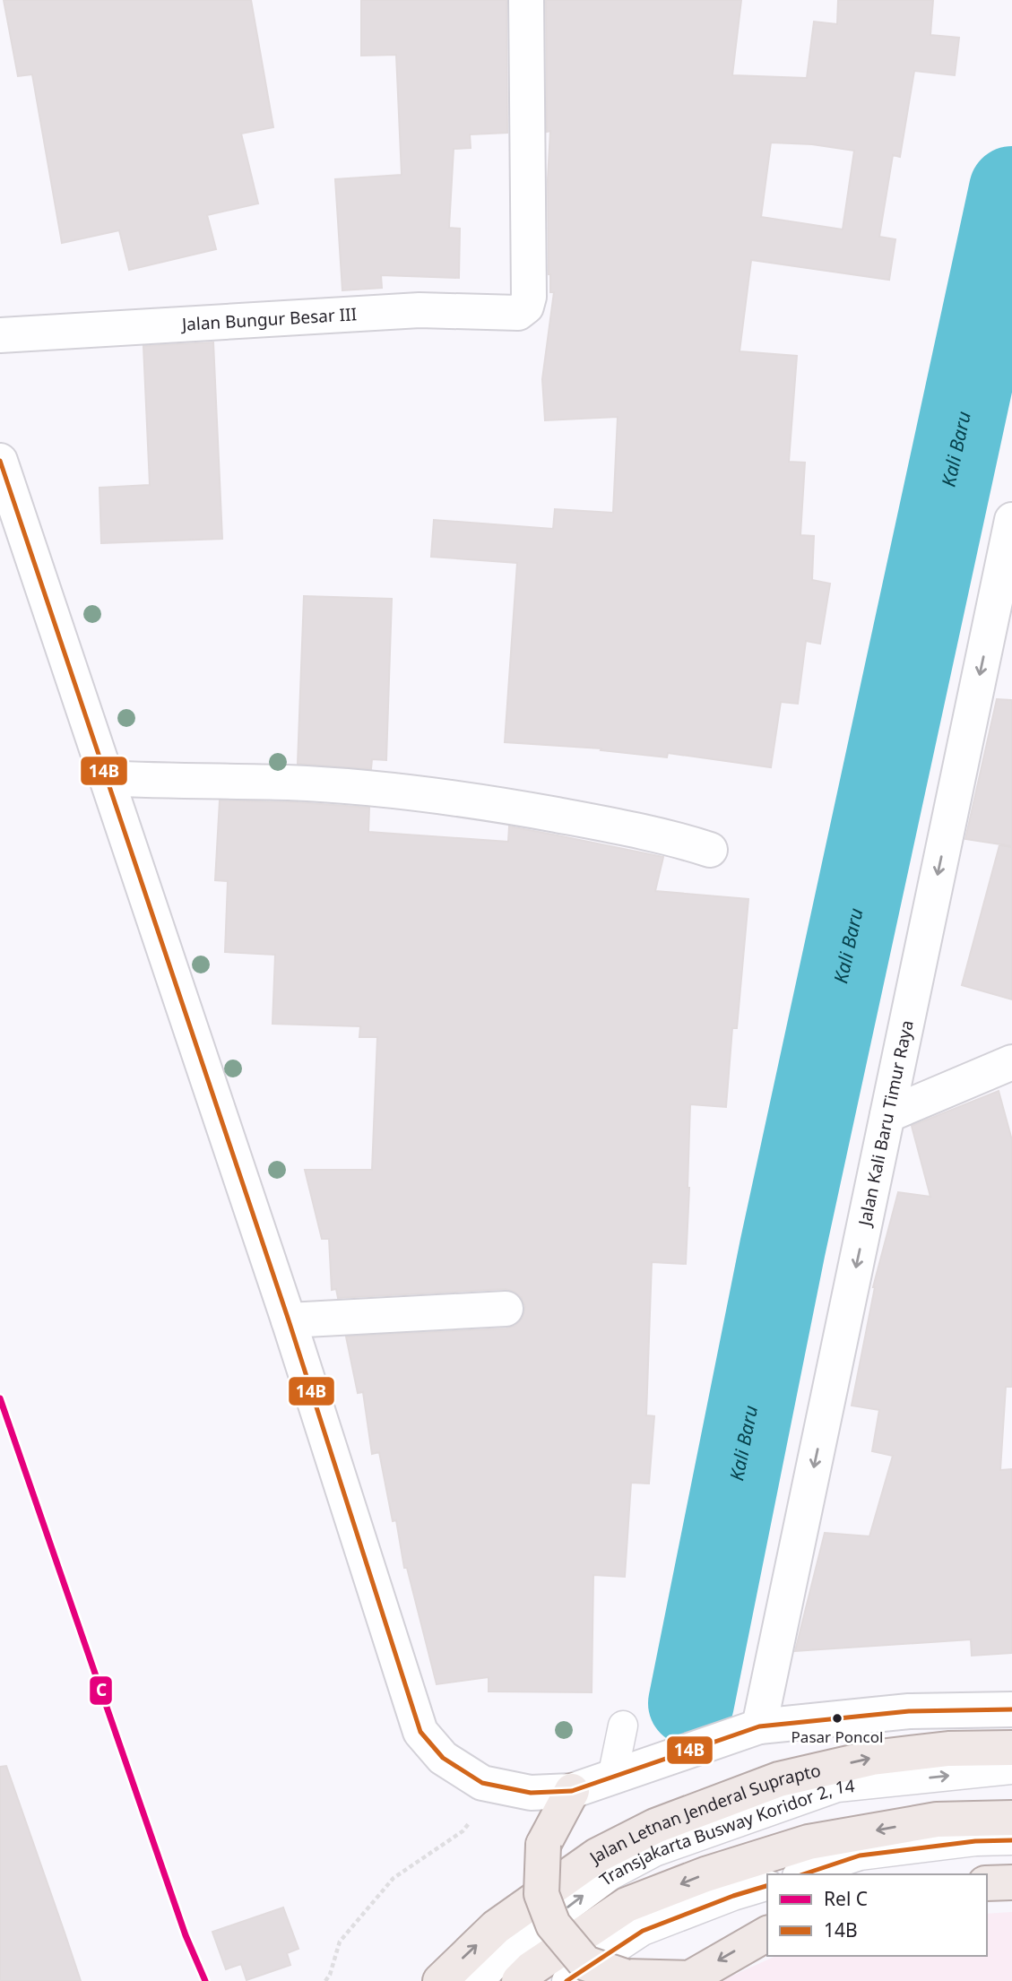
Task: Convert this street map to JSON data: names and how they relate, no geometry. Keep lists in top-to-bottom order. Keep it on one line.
{"streets":{"main road":["Jalan Letnan Jenderal Suprapto"],"street":["Jalan Bungur Besar III","Jalan Kali Baru Timur Raya"],"lane":["Transjakarta Busway Koridor 2, 14"]},"one_way":["Jalan Kali Baru Timur Raya"],"water":["Kali Baru"],"places":["Pasar Poncol"],"lines":["transit line 14B","rail line C"],"legend":["Rel C","14B"]}
